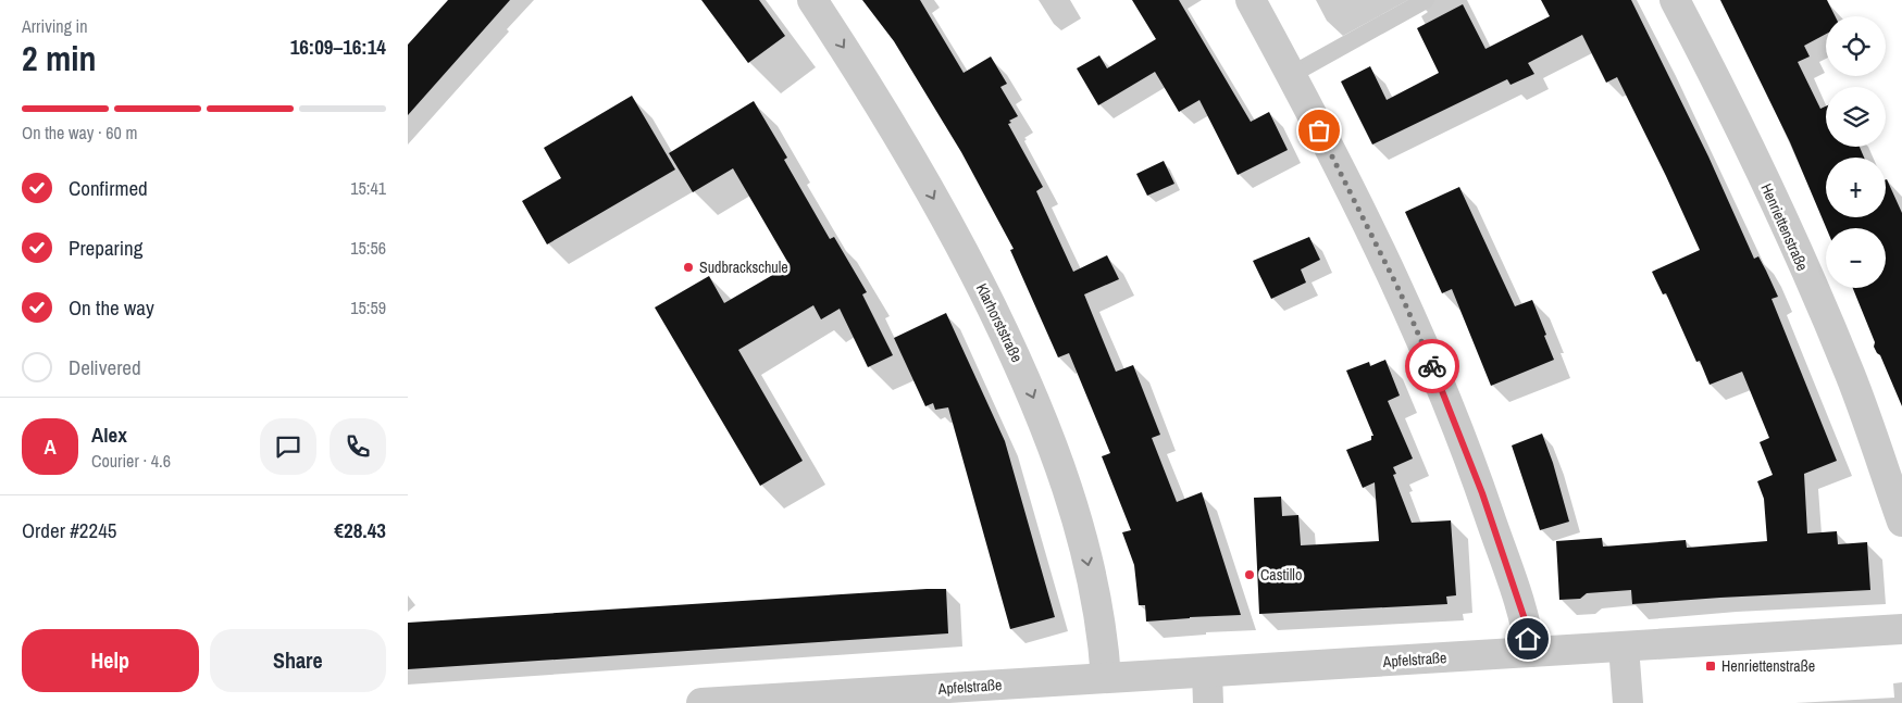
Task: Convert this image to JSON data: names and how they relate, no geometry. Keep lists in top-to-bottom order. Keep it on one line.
{"streets":{"street":["Henriettenstraße","Klarhorststraße","Apfelstraße"]},"crossings":[["Klarhorststraße","Apfelstraße"]],"one_way":["Klarhorststraße"],"places":{"other":["Sudbrackschule","Castillo"],"transit":["Henriettenstraße"]},"page":{"heading":["2 min","Arriving in","16:09–16:14"],"panel":["Alex","Courier · 4.6","Order #2245","€28.43"],"map_buttons":["+","−"],"bar":"On the way · 60 m","list":[["Confirmed","15:41"],["Preparing","15:56"],["On the way","15:59"],"Delivered"],"round":"A","buttons":["Help","Share"]}}
